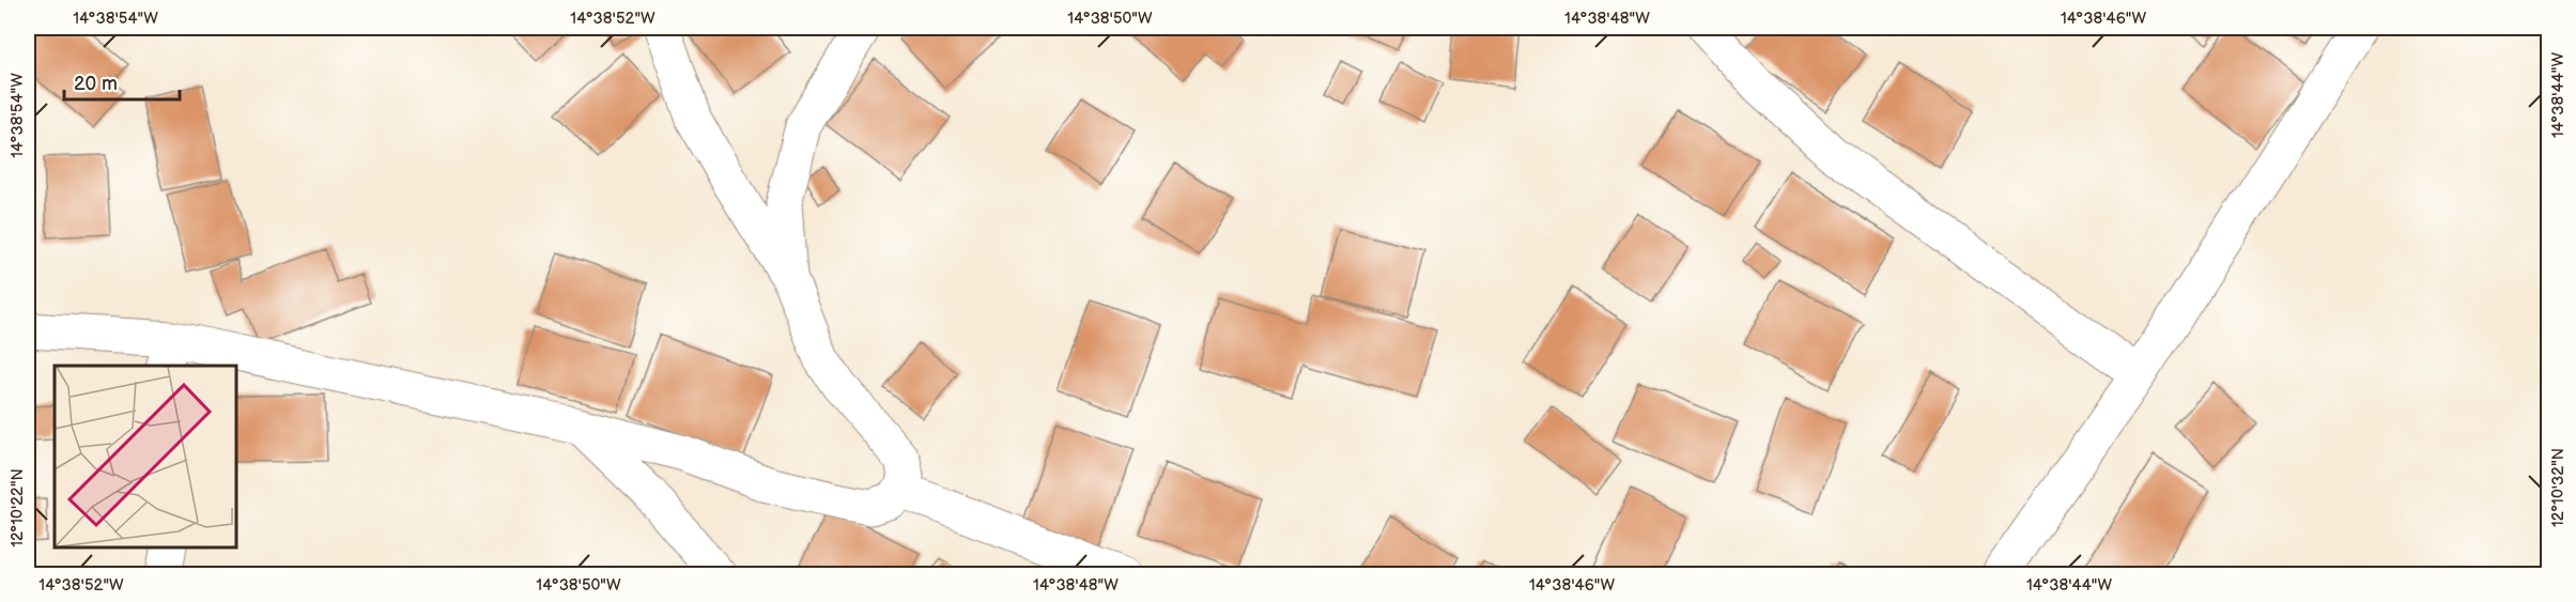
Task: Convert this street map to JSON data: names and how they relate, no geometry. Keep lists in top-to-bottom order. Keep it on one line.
{"scale_bar":"20 m","coordinates":["14°38'54\"W","14°38'52\"W","14°38'50\"W","14°38'48\"W","14°38'46\"W","14°38'44\"W","12°10'32\"N","12°10'22\"N"]}
